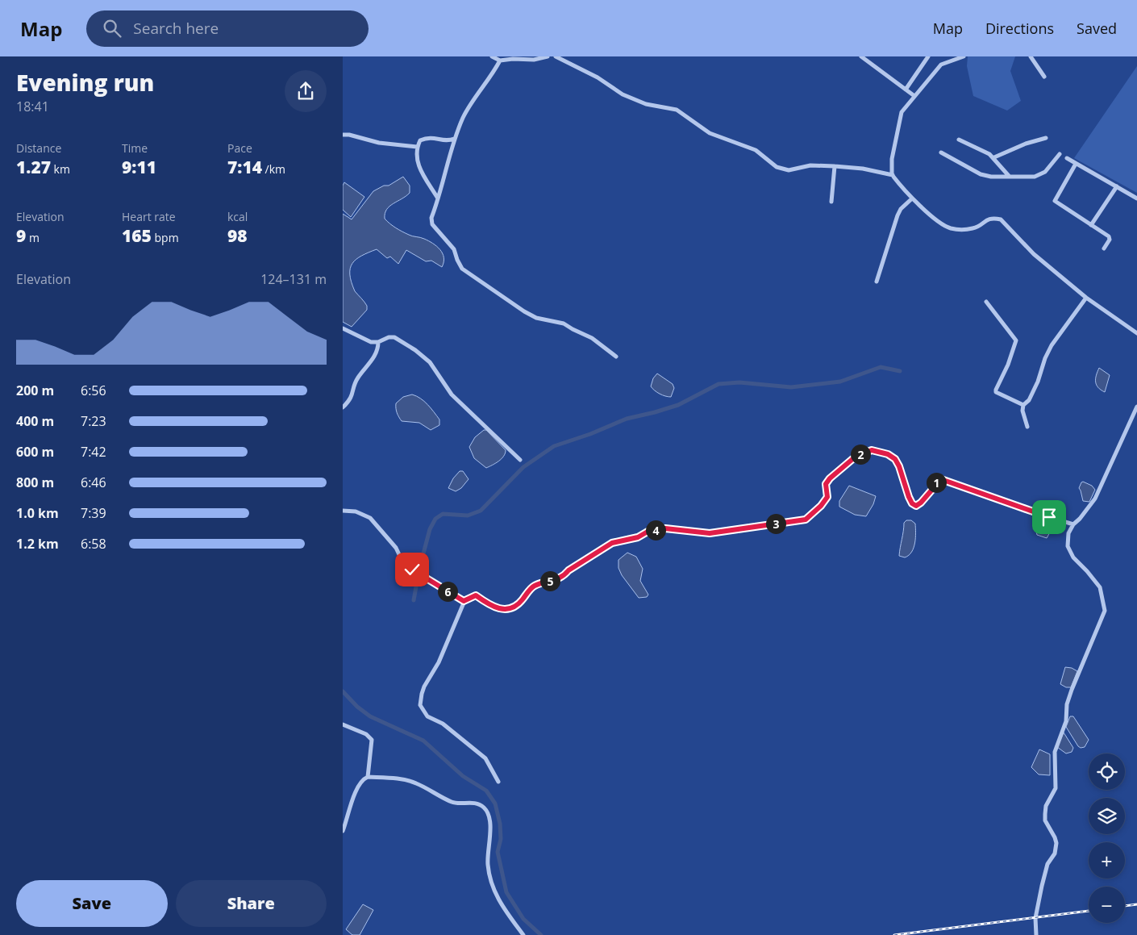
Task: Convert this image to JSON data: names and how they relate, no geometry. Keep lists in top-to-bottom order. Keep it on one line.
{"page":{"header":"Map","search":"Search here","nav":["Map","Directions","Saved"],"heading":["Evening run","18:41"],"stats":[["Distance","1.27 km"],["Time","9:11"],["Pace","7:14 /km"],["Elevation","9 m"],["Heart rate","165 bpm"],["kcal","98"]],"chart":["Elevation","124–131 m"],"list":[{"name":"200 m","note":"6:56"},{"name":"400 m","note":"7:23"},{"name":"600 m","note":"7:42"},{"name":"800 m","note":"6:46"},{"name":"1.0 km","note":"7:39"},{"name":"1.2 km","note":"6:58"}],"pins":["2","1","3","4","5","6"],"map_buttons":["+","−"],"buttons":["Save","Share"]}}
